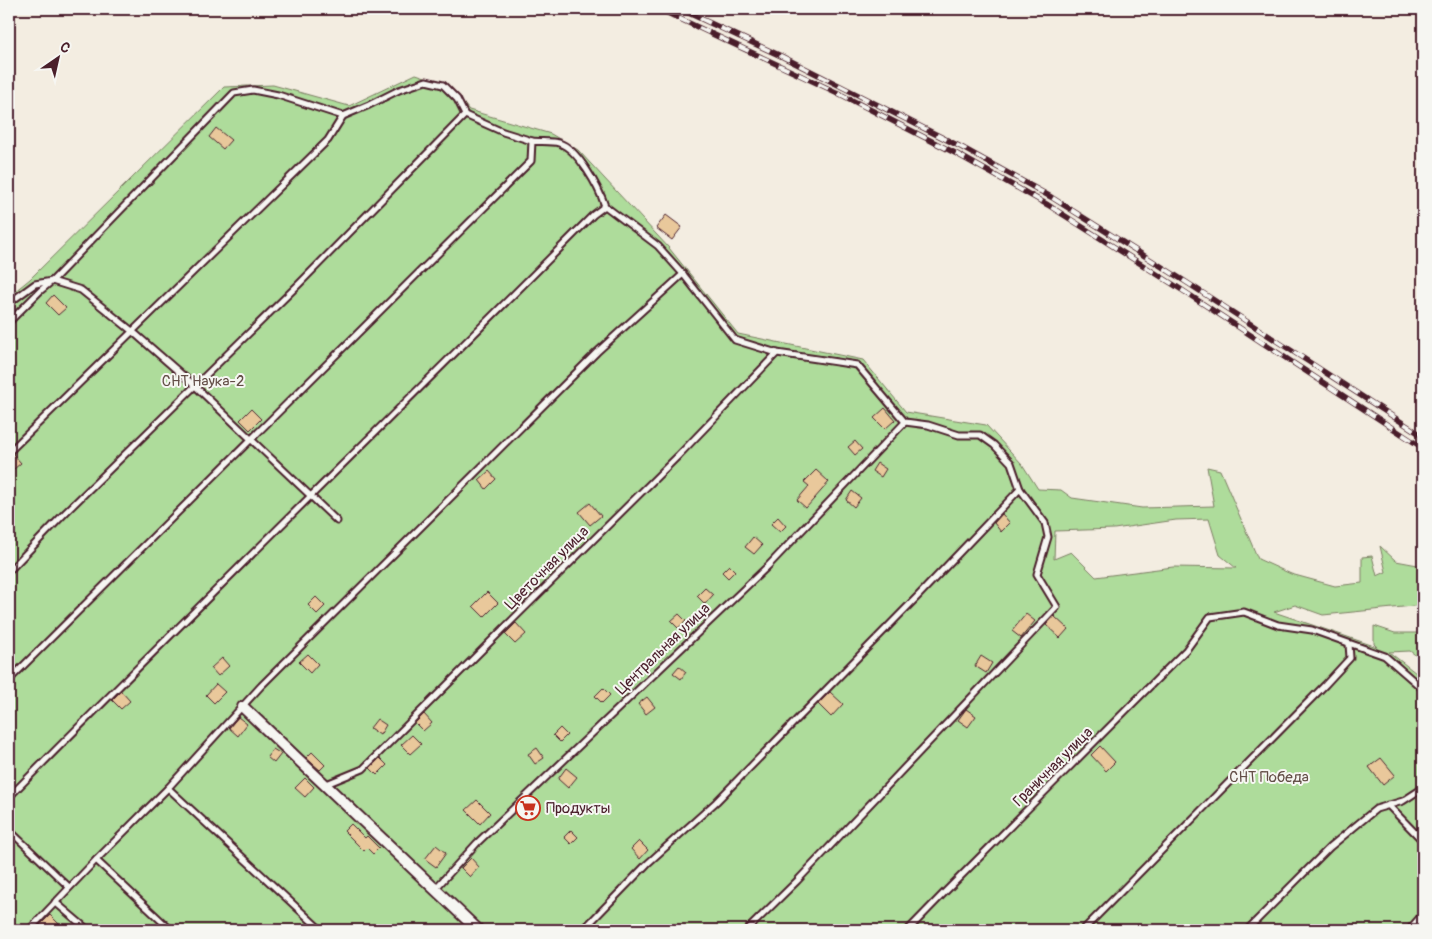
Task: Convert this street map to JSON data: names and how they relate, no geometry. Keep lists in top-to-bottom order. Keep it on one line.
{"streets":{"lane":["Цветочная улица","Центральная улица","Граничная улица"]},"parks":["СНТ Наука-2","СНТ Победа"],"places":{"supermarket":["Продукты"]},"north":"top right"}
